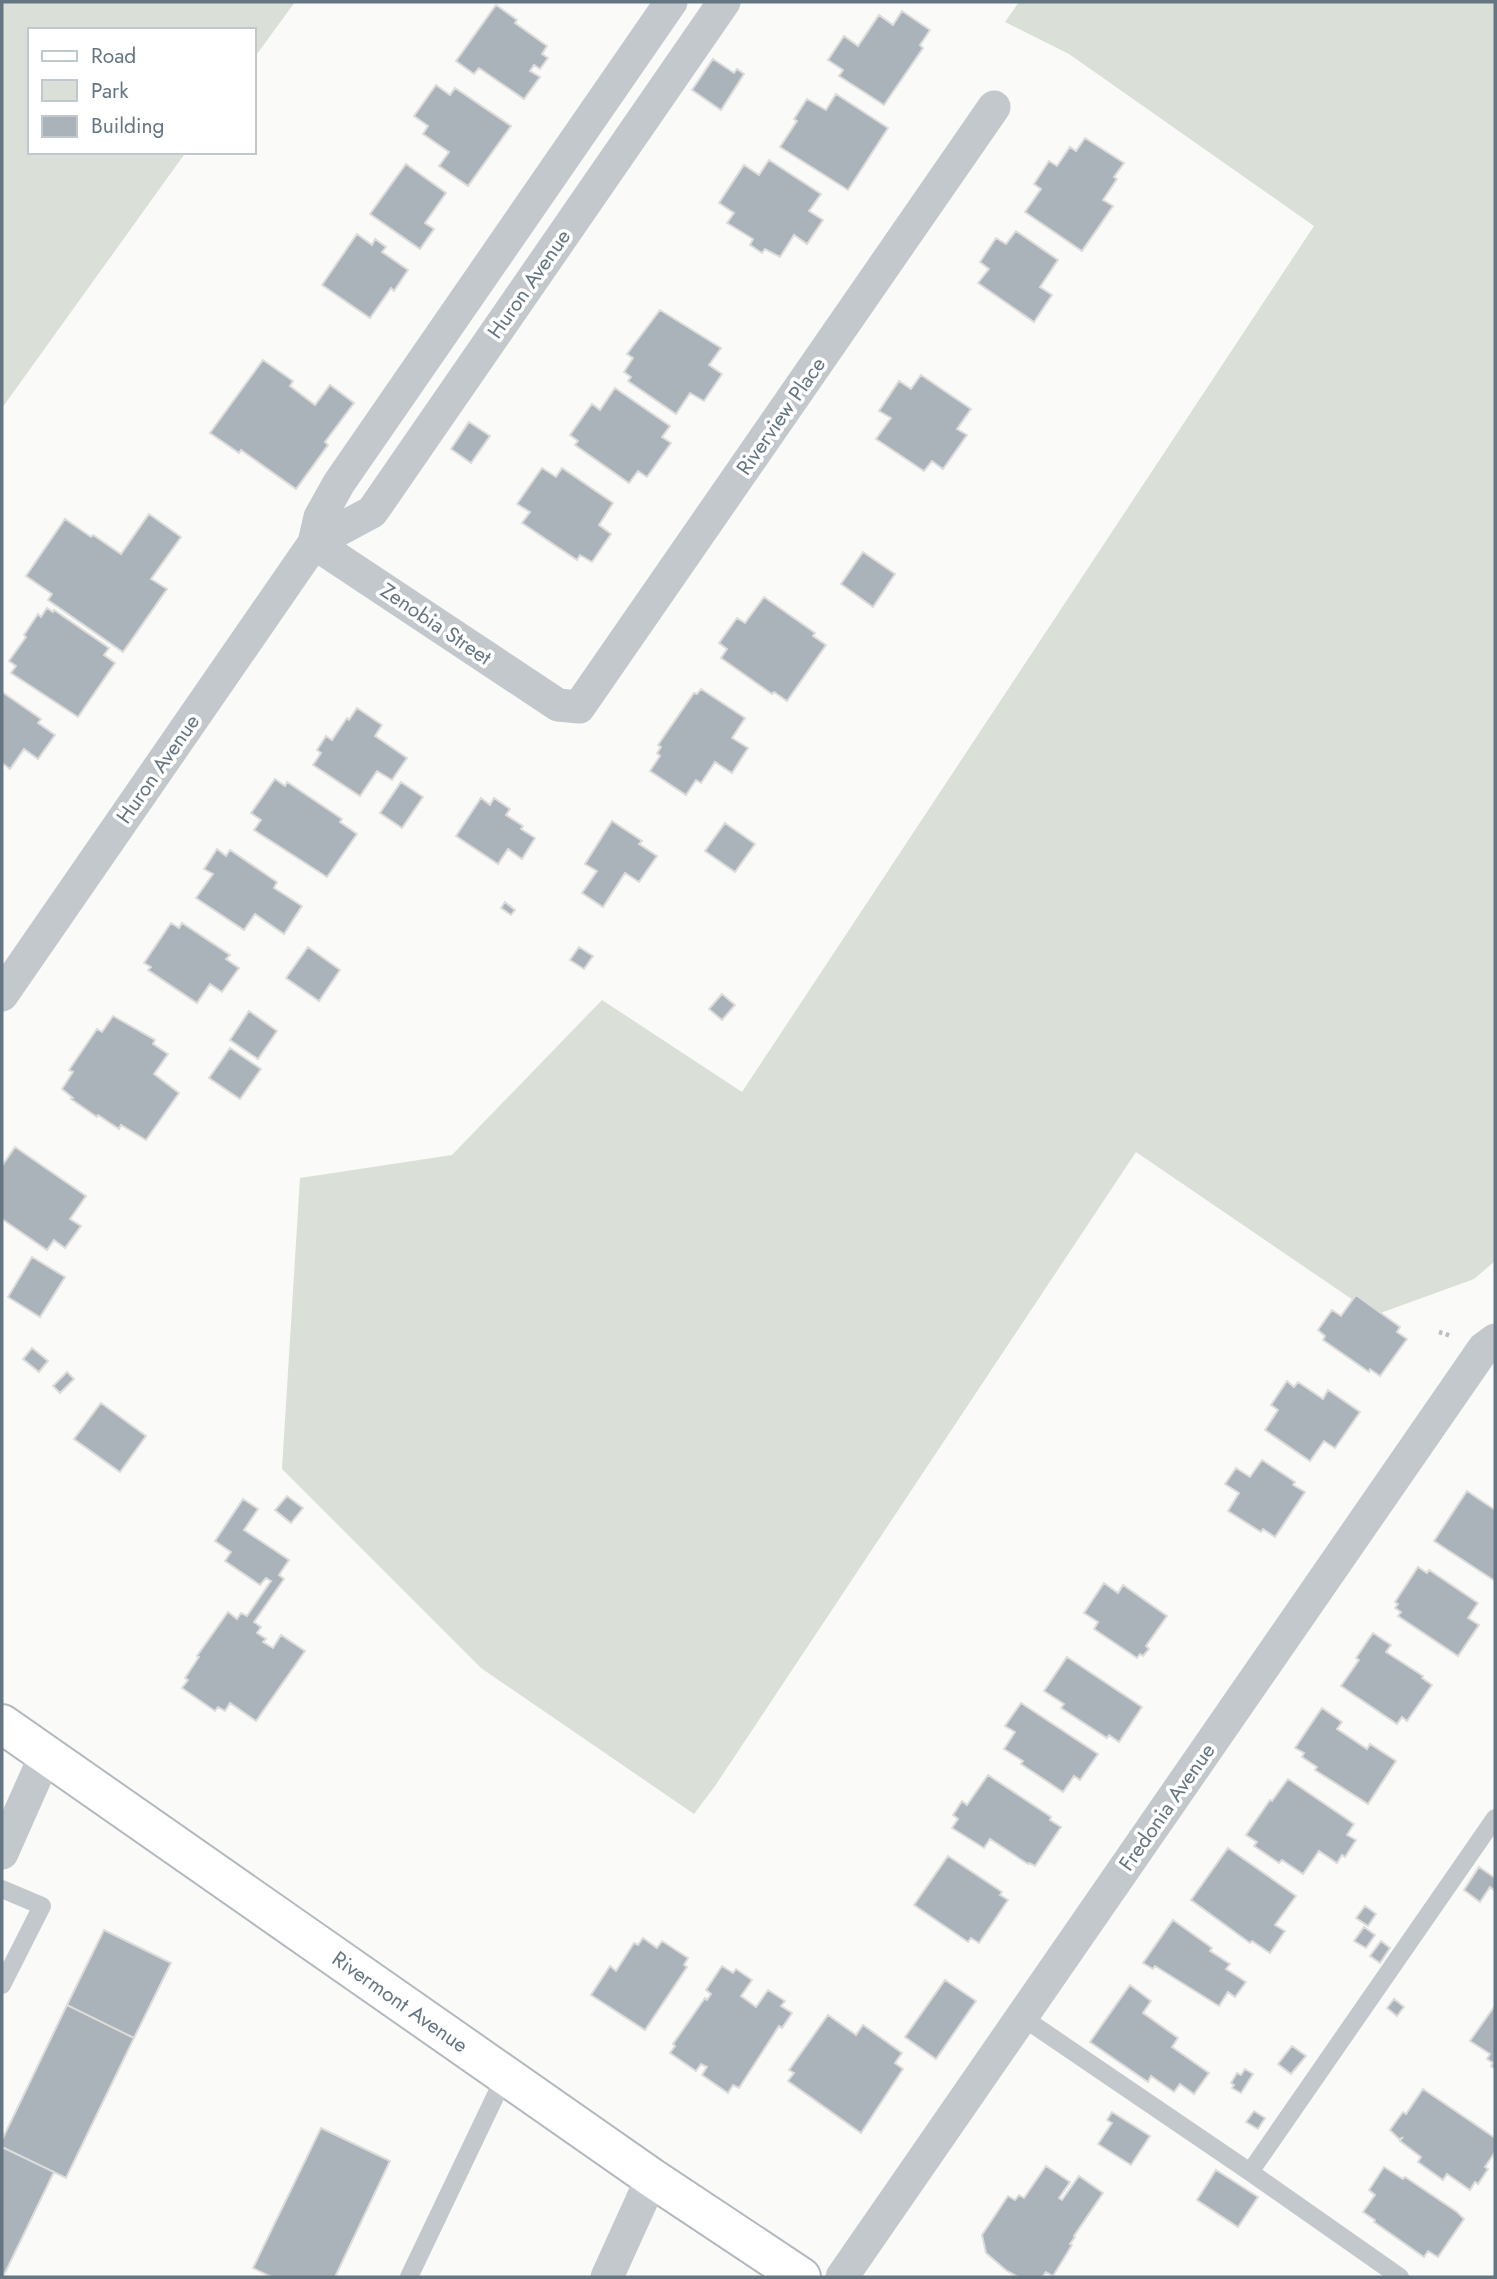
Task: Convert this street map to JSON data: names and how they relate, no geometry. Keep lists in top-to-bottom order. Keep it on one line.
{"streets":{"main road":["Rivermont Avenue"],"street":["Huron Avenue","Riverview Place","Zenobia Street","Fredonia Avenue"]},"crossings":[["Huron Avenue","Zenobia Street"],["Riverview Place","Zenobia Street"]],"legend":["Road","Park","Building"]}
